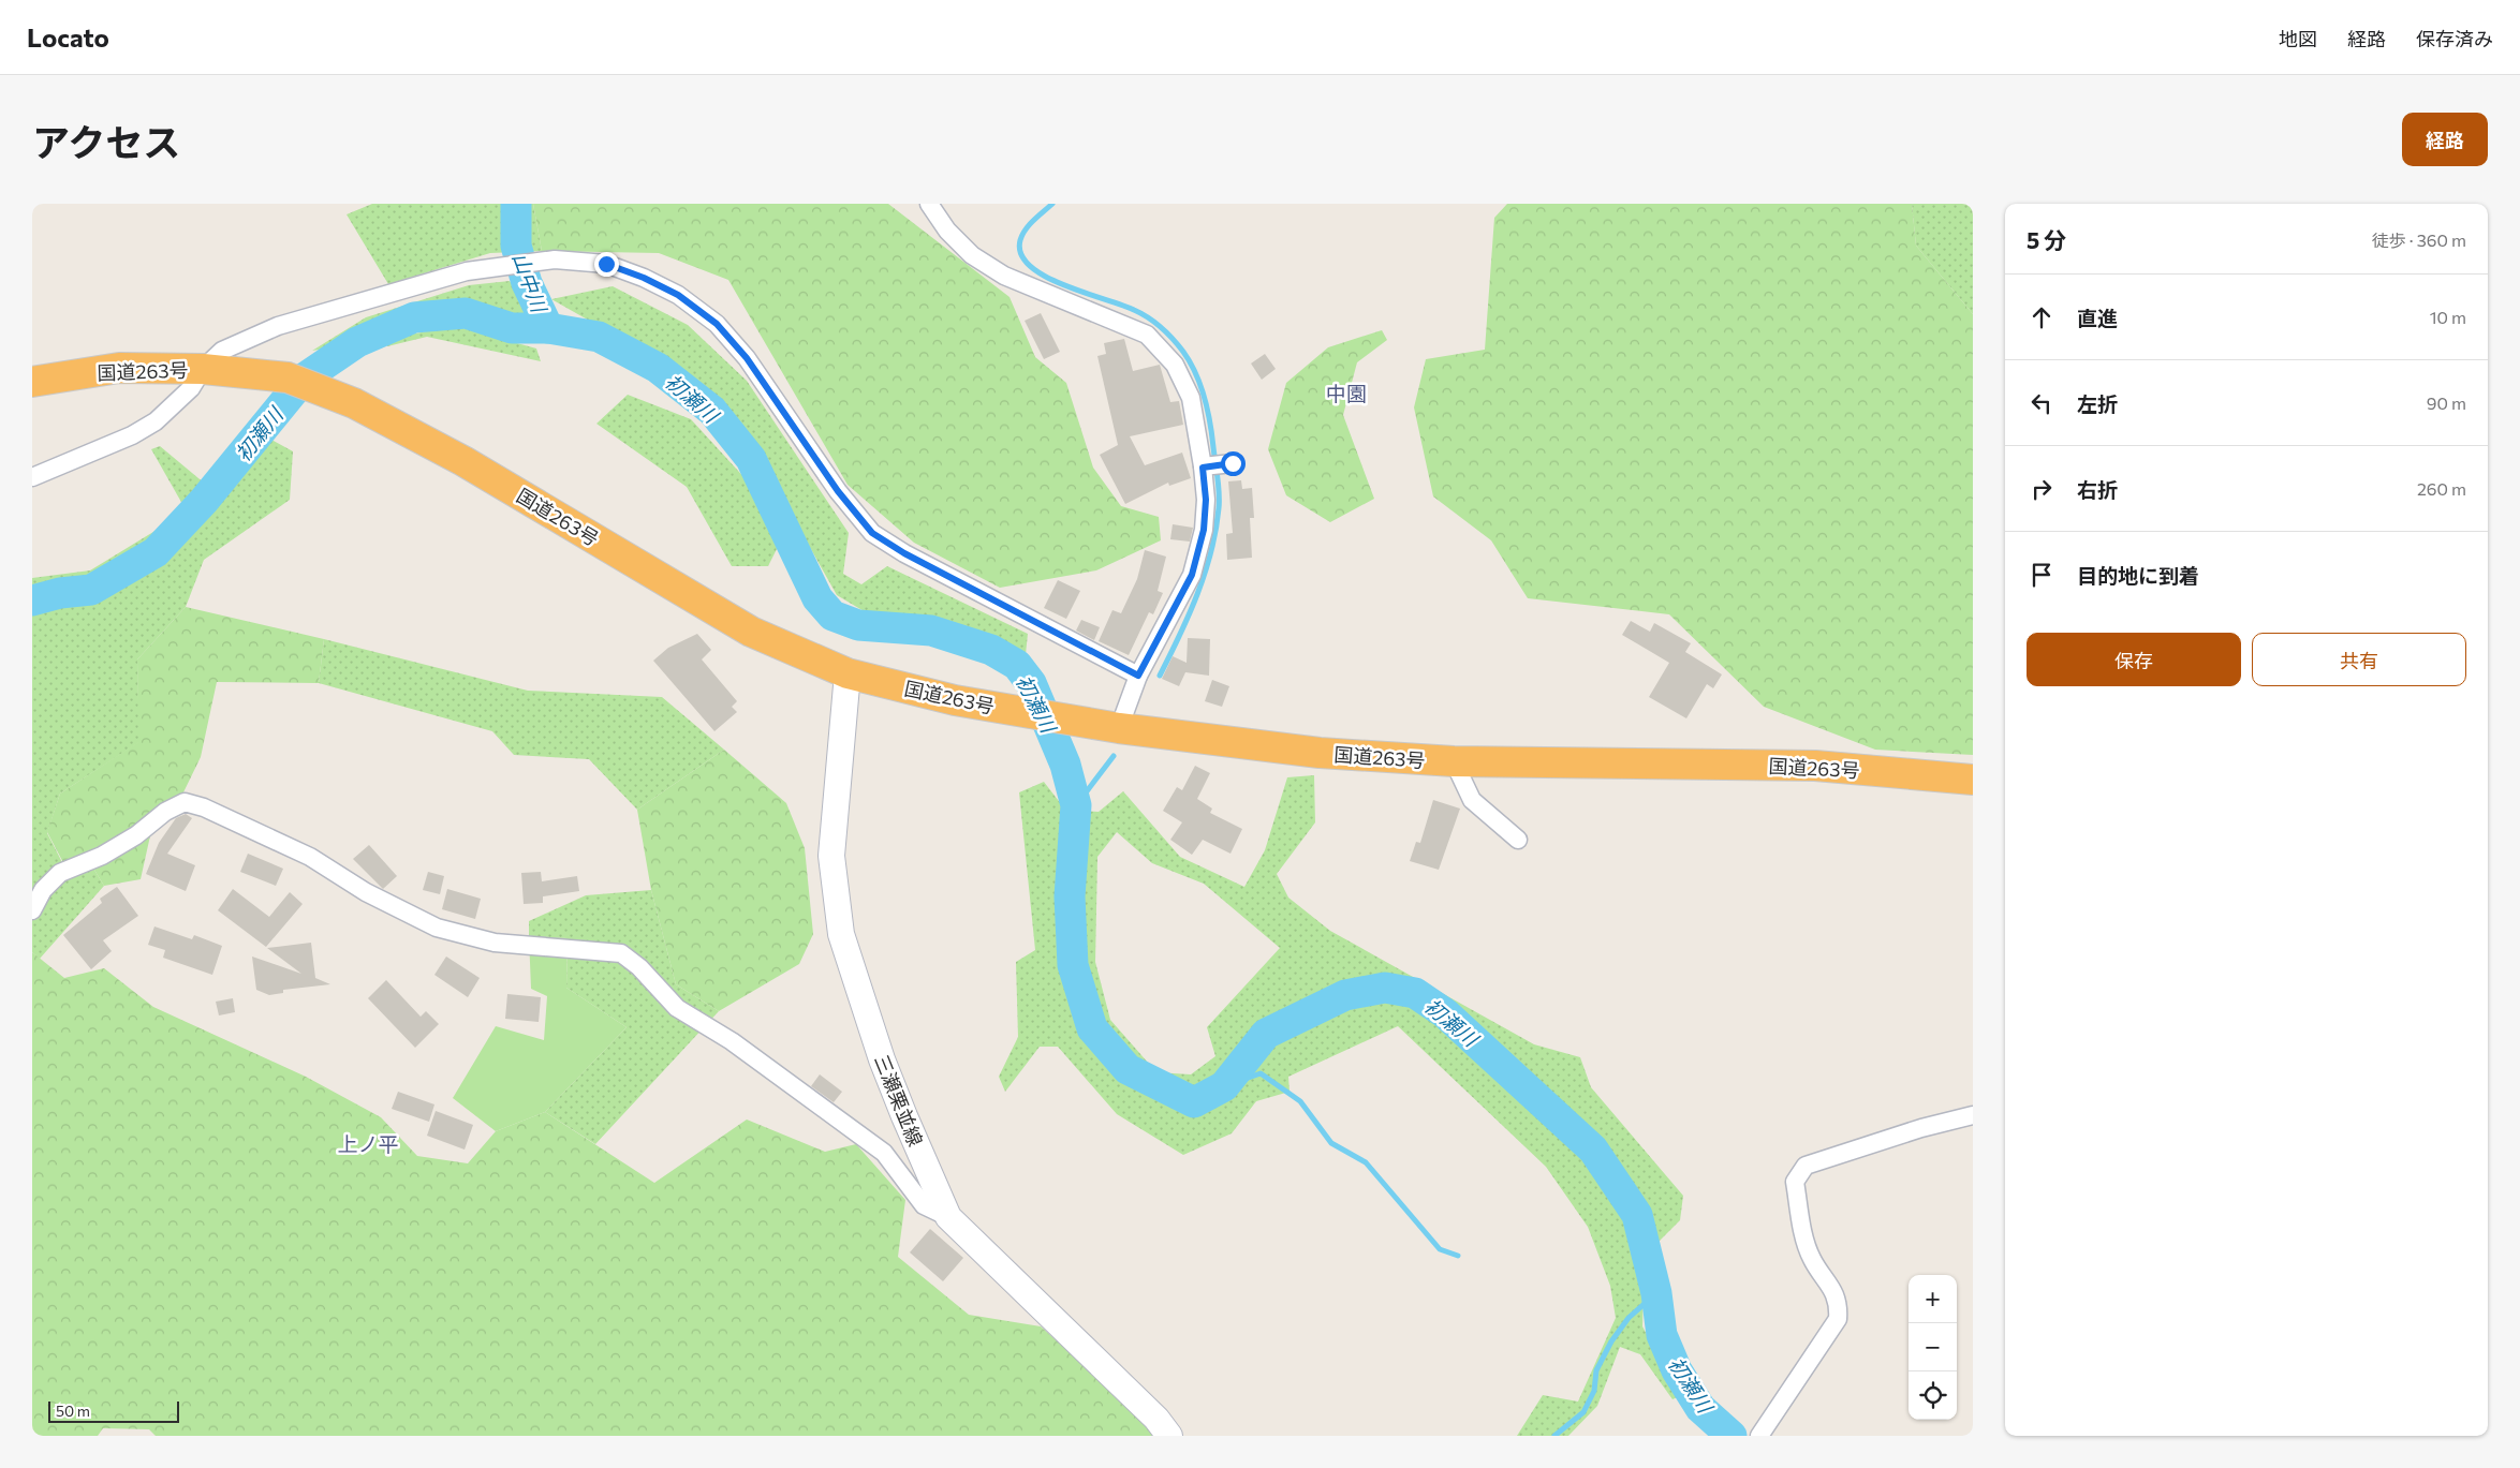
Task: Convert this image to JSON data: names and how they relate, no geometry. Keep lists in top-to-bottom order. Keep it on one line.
{"streets":{"highway":["国道263号"],"main road":["三瀬栗並線"]},"crossings":[["国道263号","三瀬栗並線"]],"districts":["中園","上ノ平"],"water":["山中川","初瀬川"],"scale_bar":"50 m","page":{"header":"Locato","nav":["地図","経路","保存済み"],"title":"アクセス","buttons":["経路",["保存","共有"]],"heading":["5 分","徒歩 · 360 m"],"list":[["直進","10 m"],["左折","90 m"],["右折","260 m"],"目的地に到着"],"map_buttons":["+","−"],"scale":"50 m"}}
